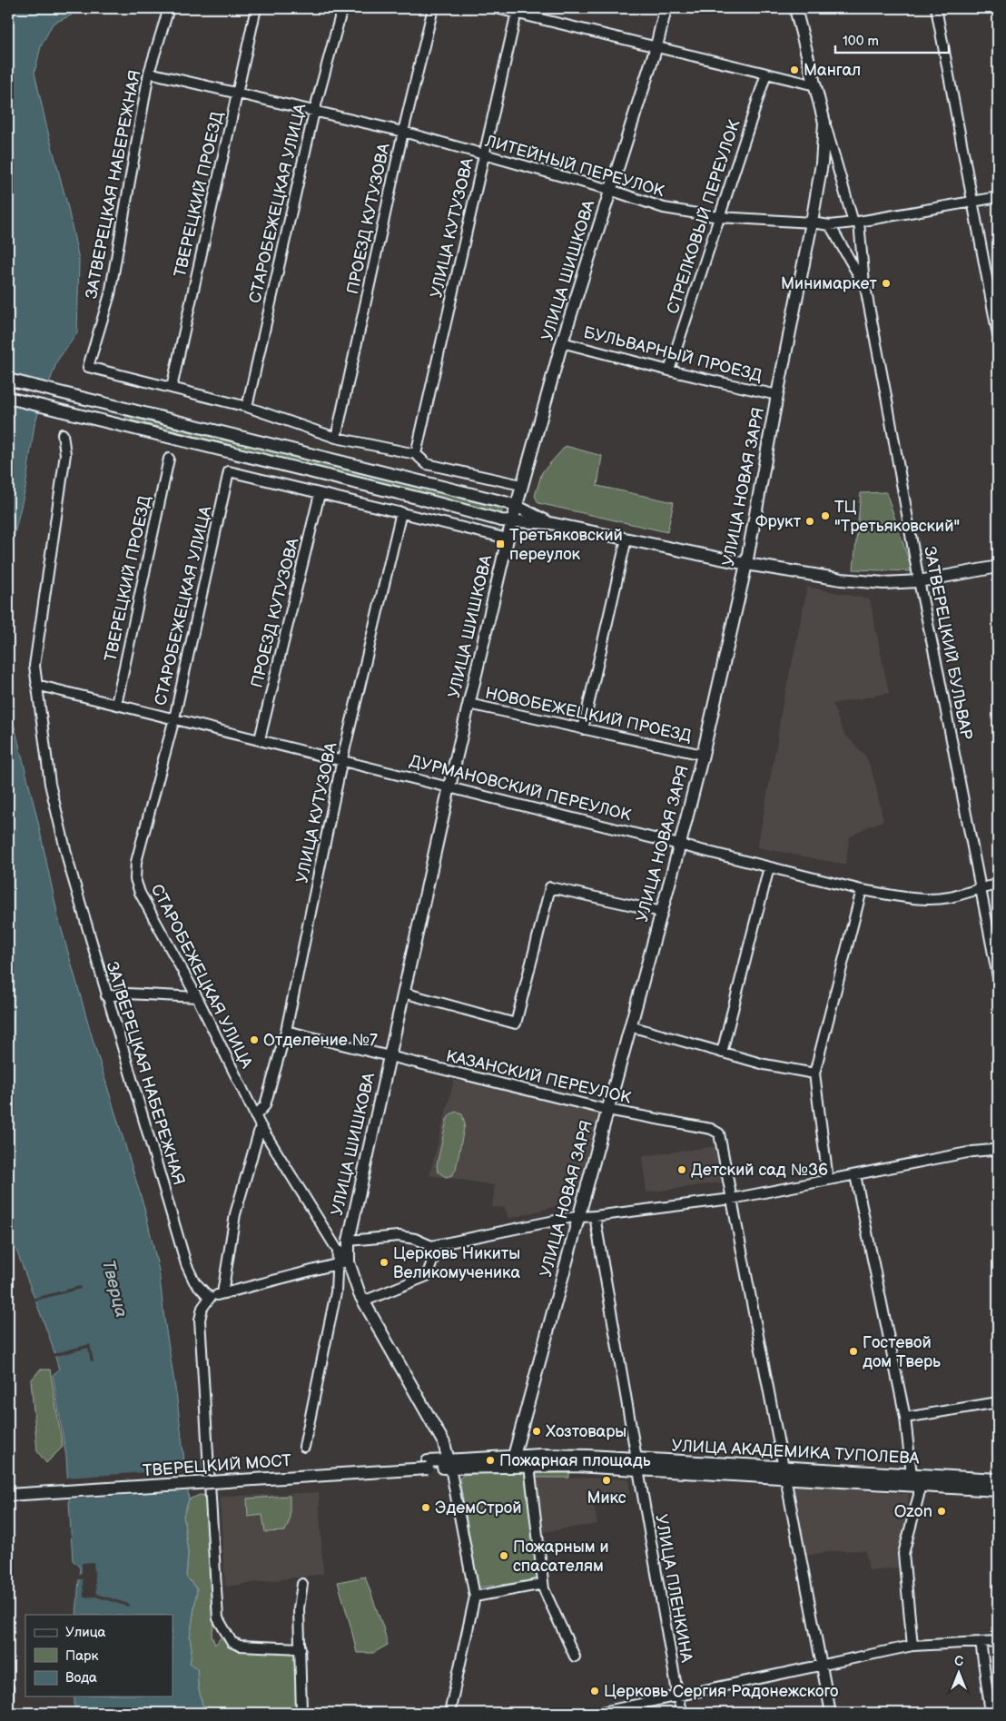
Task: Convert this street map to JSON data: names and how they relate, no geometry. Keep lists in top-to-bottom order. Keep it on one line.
{"streets":{"main road":["УЛИЦА ШИШКОВА","УЛИЦА НОВАЯ ЗАРЯ","ЗАТВЕРЕЦКИЙ БУЛЬВАР","УЛИЦА АКАДЕМИКА ТУПОЛЕВА","ТВЕРЕЦКИЙ МОСТ"],"street":["ЛИТЕЙНЫЙ ПЕРЕУЛОК","ЗАТВЕРЕЦКАЯ НАБЕРЕЖНАЯ","ТВЕРЕЦКИЙ ПРОЕЗД","СТАРОБЕЖЕЦКАЯ УЛИЦА","СТРЕЛКОВЫЙ ПЕРЕУЛОК","ПРОЕЗД КУТУЗОВА","УЛИЦА КУТУЗОВА","БУЛЬВАРНЫЙ ПРОЕЗД","НОВОБЕЖЕЦКИЙ ПРОЕЗД","ДУРМАНОВСКИЙ ПЕРЕУЛОК","КАЗАНСКИЙ ПЕРЕУЛОК","УЛИЦА ПЛЕНКИНА"]},"crossings":[["ЛИТЕЙНЫЙ ПЕРЕУЛОК","ЗАТВЕРЕЦКАЯ НАБЕРЕЖНАЯ"],["ЛИТЕЙНЫЙ ПЕРЕУЛОК","ТВЕРЕЦКИЙ ПРОЕЗД"],["ЛИТЕЙНЫЙ ПЕРЕУЛОК","СТАРОБЕЖЕЦКАЯ УЛИЦА"],["ЛИТЕЙНЫЙ ПЕРЕУЛОК","СТРЕЛКОВЫЙ ПЕРЕУЛОК"],["ЛИТЕЙНЫЙ ПЕРЕУЛОК","ПРОЕЗД КУТУЗОВА"],["ЛИТЕЙНЫЙ ПЕРЕУЛОК","УЛИЦА КУТУЗОВА"],["ЛИТЕЙНЫЙ ПЕРЕУЛОК","УЛИЦА ШИШКОВА"],["ЛИТЕЙНЫЙ ПЕРЕУЛОК","УЛИЦА НОВАЯ ЗАРЯ"],["ЛИТЕЙНЫЙ ПЕРЕУЛОК","ЗАТВЕРЕЦКИЙ БУЛЬВАР"],["ЗАТВЕРЕЦКАЯ НАБЕРЕЖНАЯ","ТВЕРЕЦКИЙ ПРОЕЗД"],["ЗАТВЕРЕЦКАЯ НАБЕРЕЖНАЯ","ДУРМАНОВСКИЙ ПЕРЕУЛОК"],["ТВЕРЕЦКИЙ ПРОЕЗД","ДУРМАНОВСКИЙ ПЕРЕУЛОК"],["СТАРОБЕЖЕЦКАЯ УЛИЦА","ПРОЕЗД КУТУЗОВА"],["СТАРОБЕЖЕЦКАЯ УЛИЦА","УЛИЦА КУТУЗОВА"],["СТАРОБЕЖЕЦКАЯ УЛИЦА","УЛИЦА ШИШКОВА"],["СТАРОБЕЖЕЦКАЯ УЛИЦА","ДУРМАНОВСКИЙ ПЕРЕУЛОК"],["СТРЕЛКОВЫЙ ПЕРЕУЛОК","БУЛЬВАРНЫЙ ПРОЕЗД"],["ПРОЕЗД КУТУЗОВА","ДУРМАНОВСКИЙ ПЕРЕУЛОК"],["УЛИЦА КУТУЗОВА","ДУРМАНОВСКИЙ ПЕРЕУЛОК"],["УЛИЦА КУТУЗОВА","КАЗАНСКИЙ ПЕРЕУЛОК"],["УЛИЦА ШИШКОВА","БУЛЬВАРНЫЙ ПРОЕЗД"],["УЛИЦА ШИШКОВА","НОВОБЕЖЕЦКИЙ ПРОЕЗД"],["УЛИЦА ШИШКОВА","ДУРМАНОВСКИЙ ПЕРЕУЛОК"],["УЛИЦА ШИШКОВА","КАЗАНСКИЙ ПЕРЕУЛОК"],["БУЛЬВАРНЫЙ ПРОЕЗД","УЛИЦА НОВАЯ ЗАРЯ"],["УЛИЦА НОВАЯ ЗАРЯ","ЗАТВЕРЕЦКИЙ БУЛЬВАР"],["УЛИЦА НОВАЯ ЗАРЯ","НОВОБЕЖЕЦКИЙ ПРОЕЗД"],["УЛИЦА НОВАЯ ЗАРЯ","ДУРМАНОВСКИЙ ПЕРЕУЛОК"],["УЛИЦА НОВАЯ ЗАРЯ","КАЗАНСКИЙ ПЕРЕУЛОК"],["УЛИЦА НОВАЯ ЗАРЯ","УЛИЦА АКАДЕМИКА ТУПОЛЕВА"],["ЗАТВЕРЕЦКИЙ БУЛЬВАР","ДУРМАНОВСКИЙ ПЕРЕУЛОК"],["УЛИЦА АКАДЕМИКА ТУПОЛЕВА","ТВЕРЕЦКИЙ МОСТ"],["УЛИЦА АКАДЕМИКА ТУПОЛЕВА","УЛИЦА ПЛЕНКИНА"]],"water":["Тверца"],"places":{"other":["Мангал","Минимаркет","ТЦ \"Третьяковский\"","Фрукт","Отделение №7","Детский сад №36","Церковь Никиты Великомученика","Гостевой дом Тверь","Хозтовары","Пожарная площадь","Микс","ЭдемСтрой","Ozon","Пожарным и спасателям","Церковь Сергия Радонежского"],"transit":["Третьяковский переулок"]},"legend":["Улица","Парк","Вода"],"scale_bar":"100 m","north":"top"}
